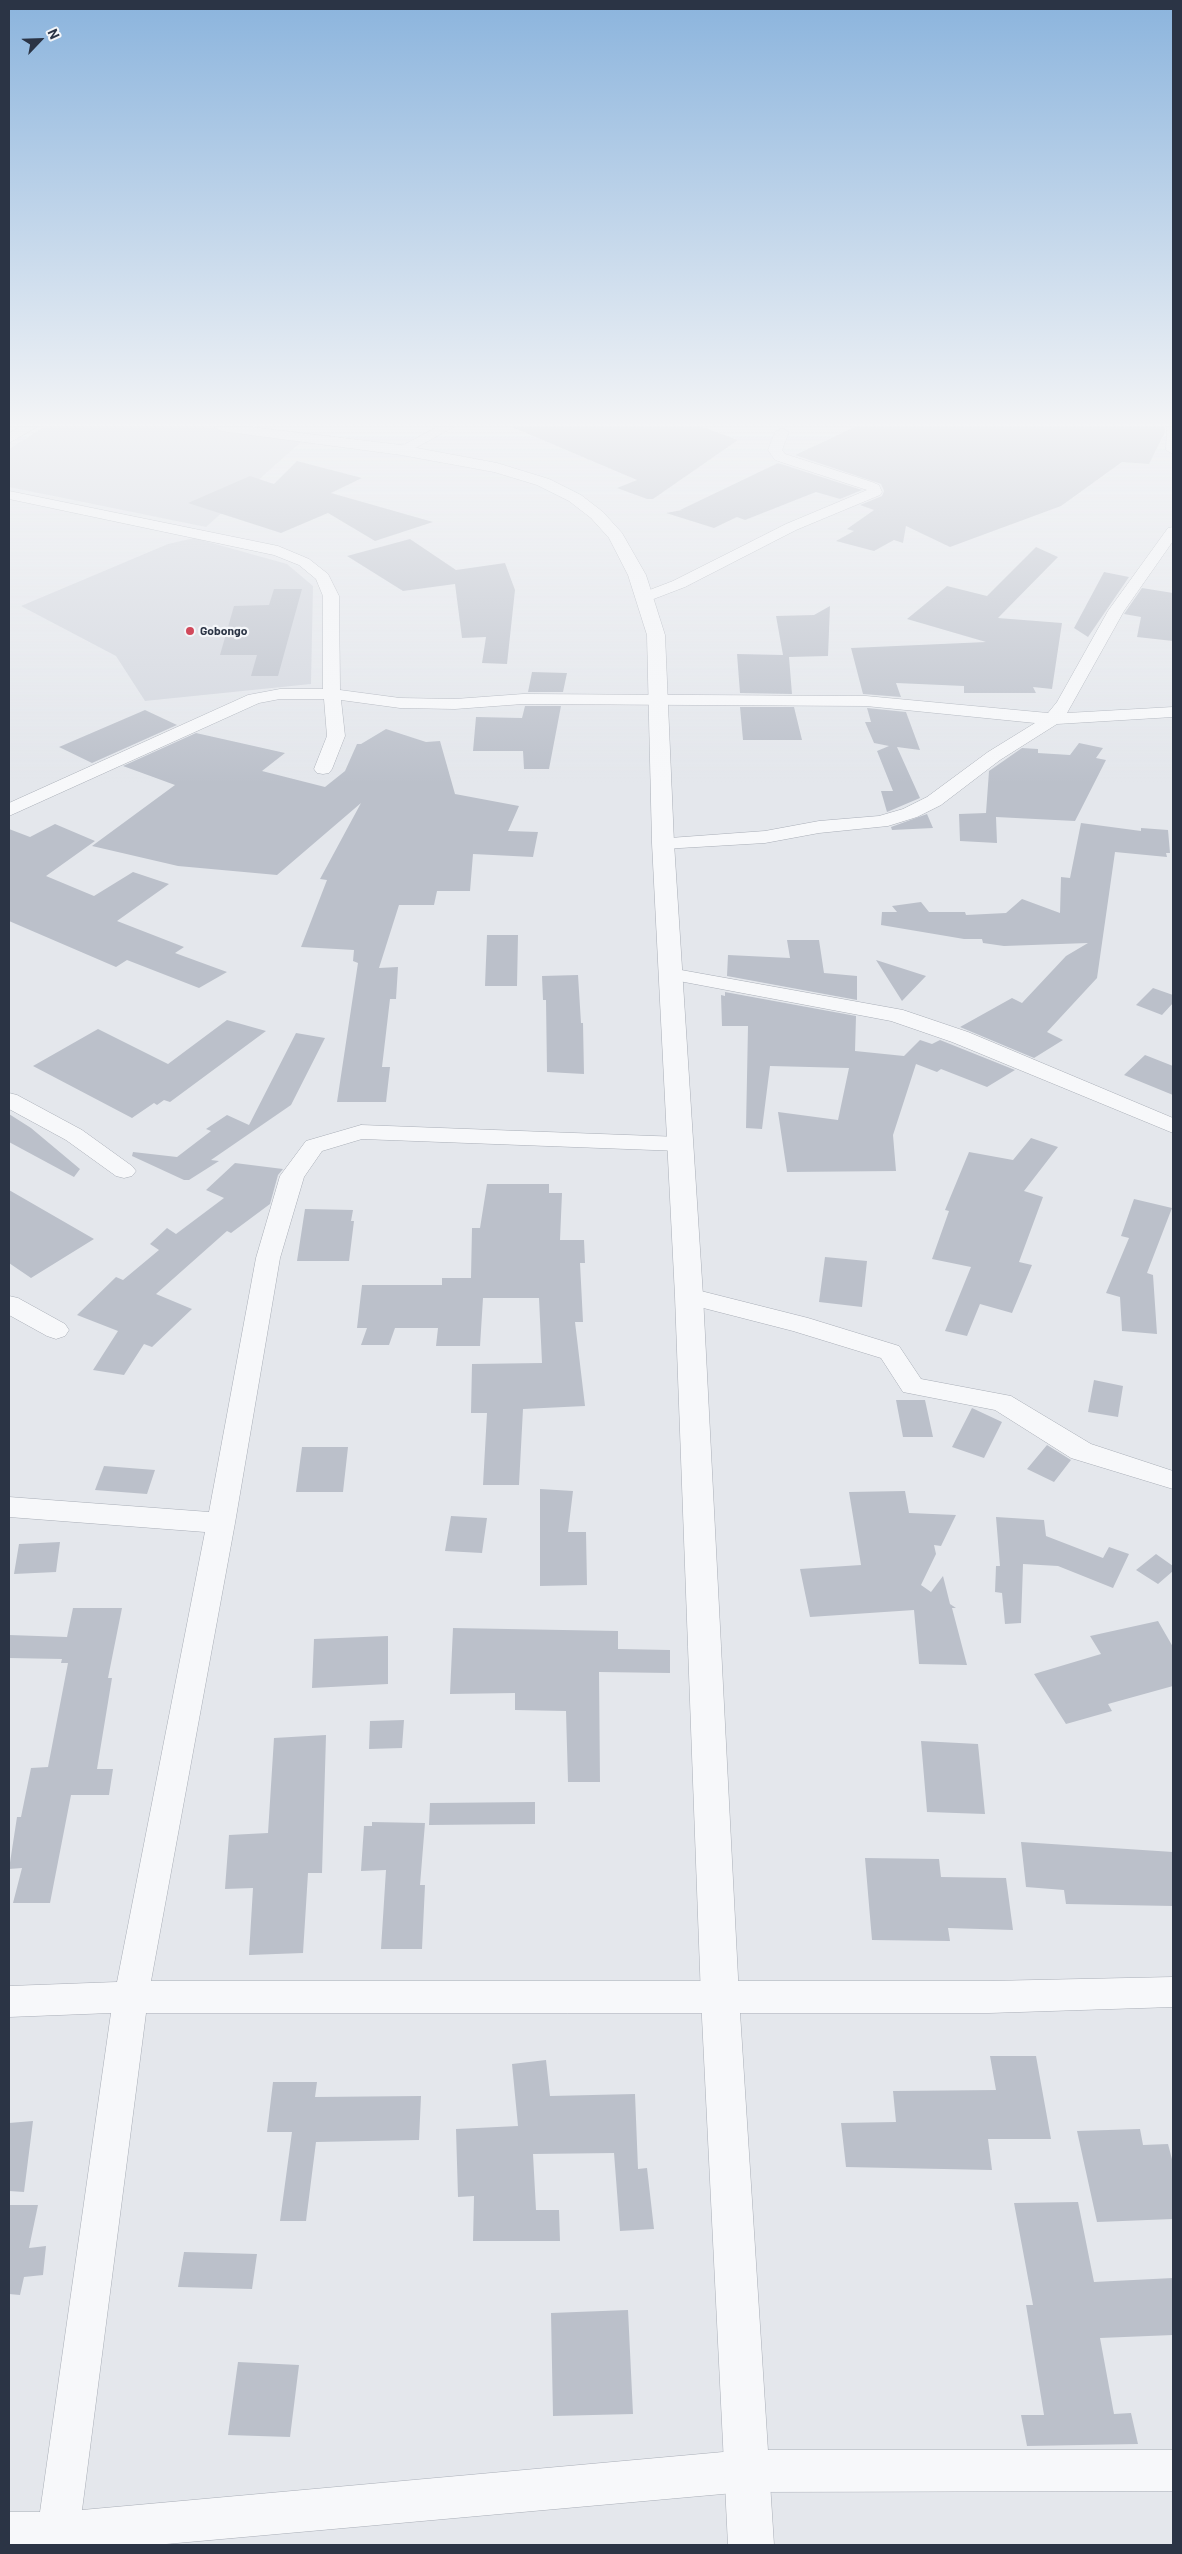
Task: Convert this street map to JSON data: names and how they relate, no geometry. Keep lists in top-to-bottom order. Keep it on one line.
{"places":["Gobongo"],"north":"top right"}
